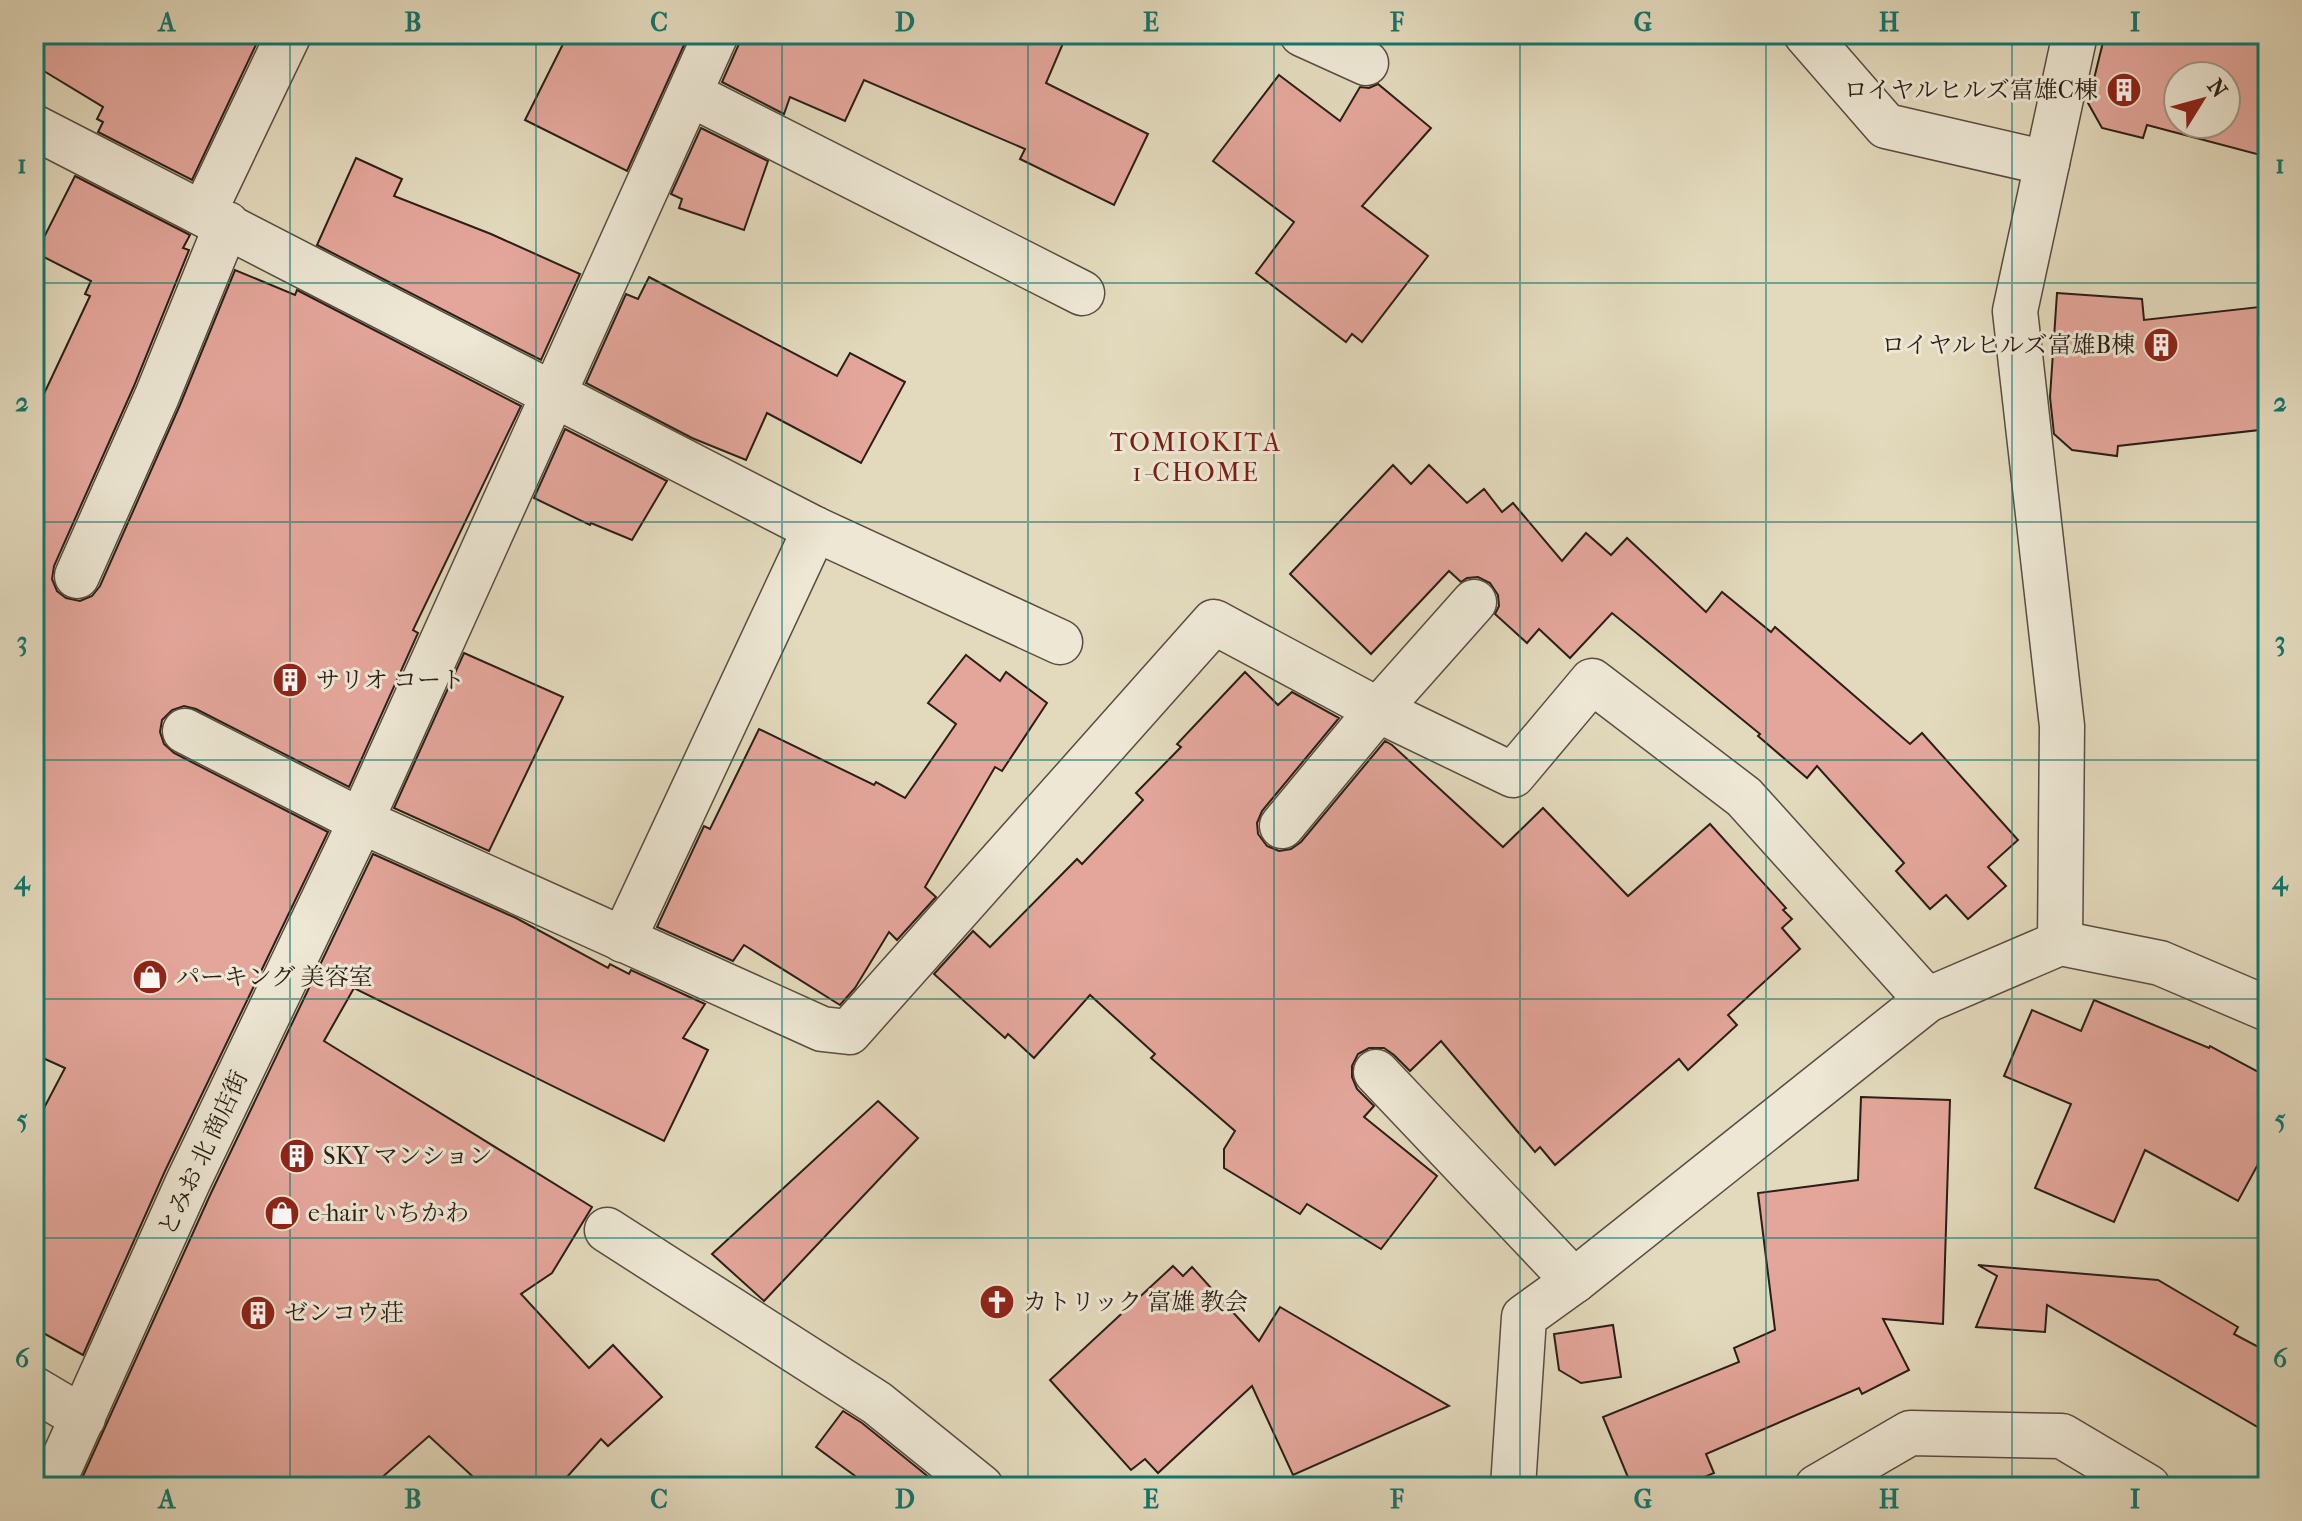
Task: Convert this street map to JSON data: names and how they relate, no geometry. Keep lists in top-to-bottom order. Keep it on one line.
{"streets":{"street":["とみお 北 商店街"]},"districts":["TOMIOKITA 1-CHOME"],"places":{"building":["ロイヤルヒルズ富雄C棟","ロイヤルヒルズ富雄B棟","サリオ コート","SKY マンション","ゼンコウ荘"],"shop":["パーキング 美容室","e-hair いちかわ"],"church":["カトリック 富雄 教会"]},"north":"top right","grid":{"columns":["A","B","C","D","E","F","G","H","I"],"rows":["1","2","3","4","5","6"]}}
